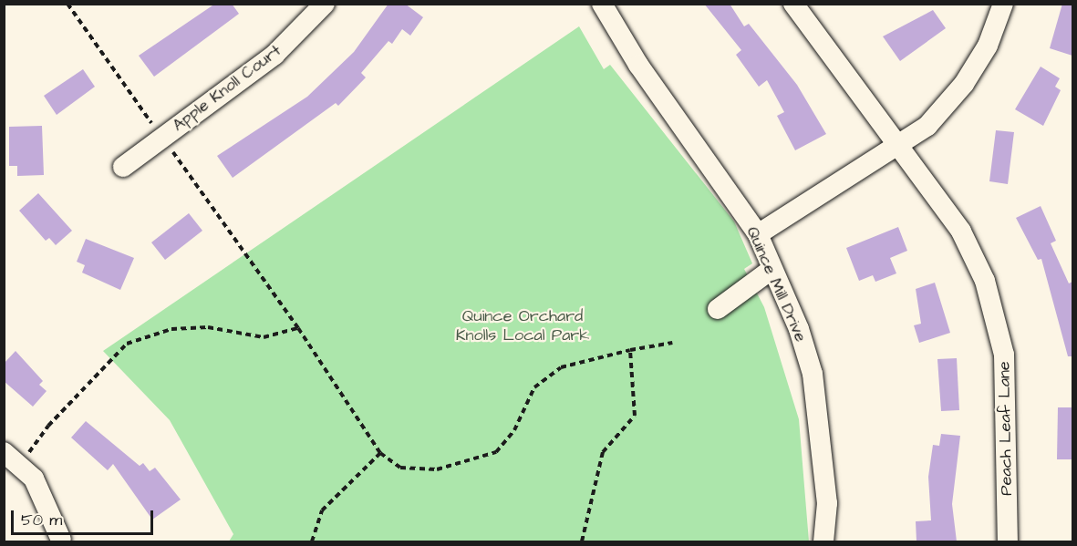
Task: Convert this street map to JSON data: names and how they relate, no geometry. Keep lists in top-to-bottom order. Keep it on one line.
{"streets":{"street":["Apple Knoll Court","Quince Mill Drive","Peach Leaf Lane"]},"parks":["Quince Orchard Knolls Local Park"],"scale_bar":"50 m"}
